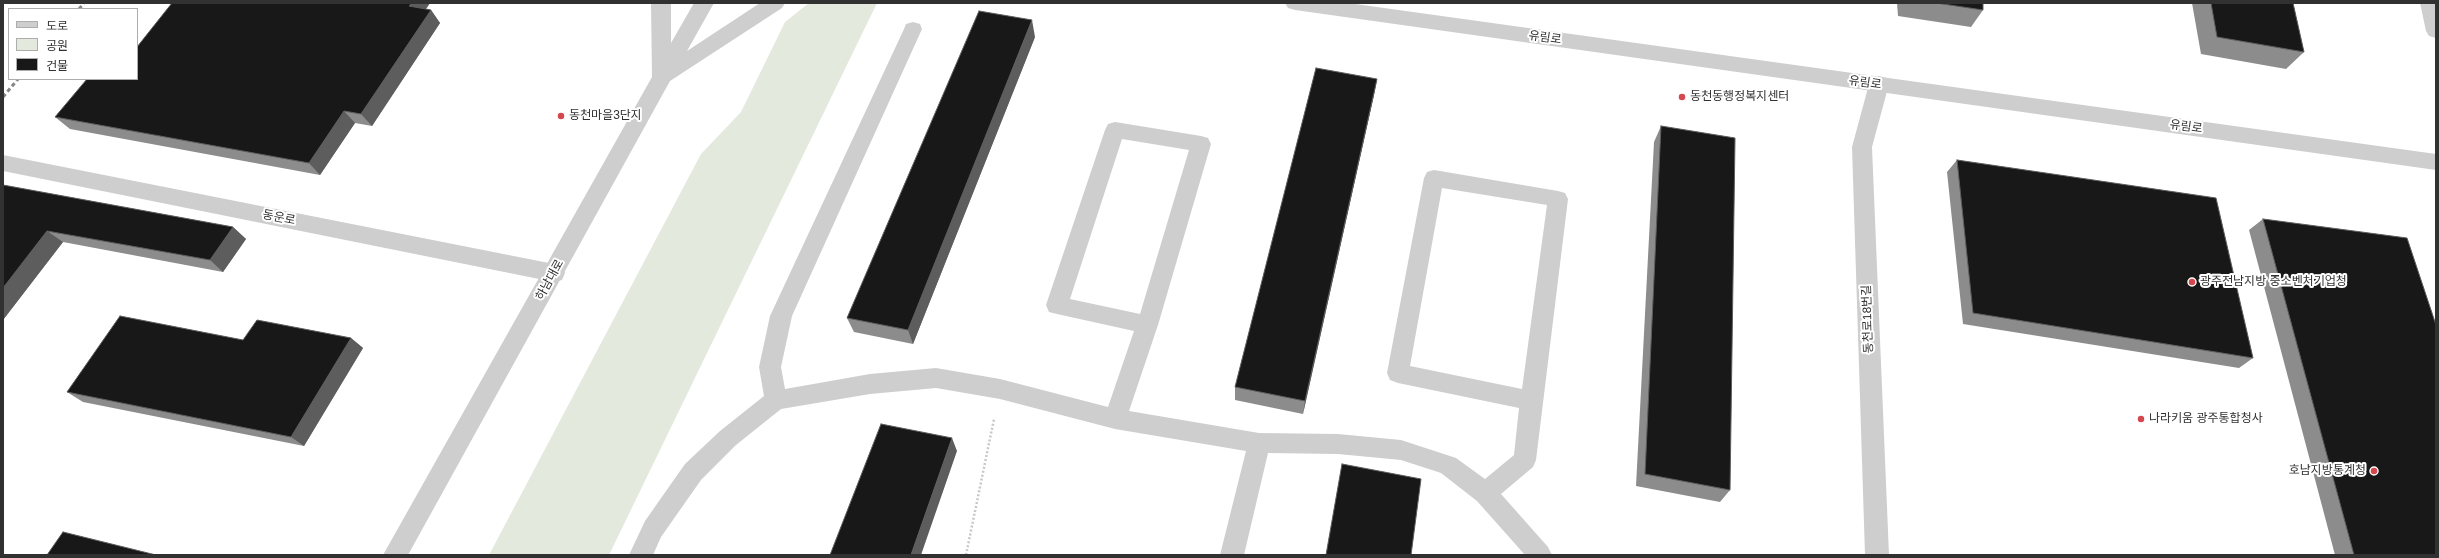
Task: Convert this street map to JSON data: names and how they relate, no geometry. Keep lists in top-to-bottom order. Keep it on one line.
{"streets":{"street":["유림로","동운로","하남대로","동천로18번길"]},"crossings":[["유림로","동천로18번길"],["동운로","하남대로"]],"places":["동천동행정복지센터","동천마을3단지","광주전남지방 중소벤처기업청","나라키움 광주통합청사","호남지방통계청"],"legend":["도로","공원","건물"]}
